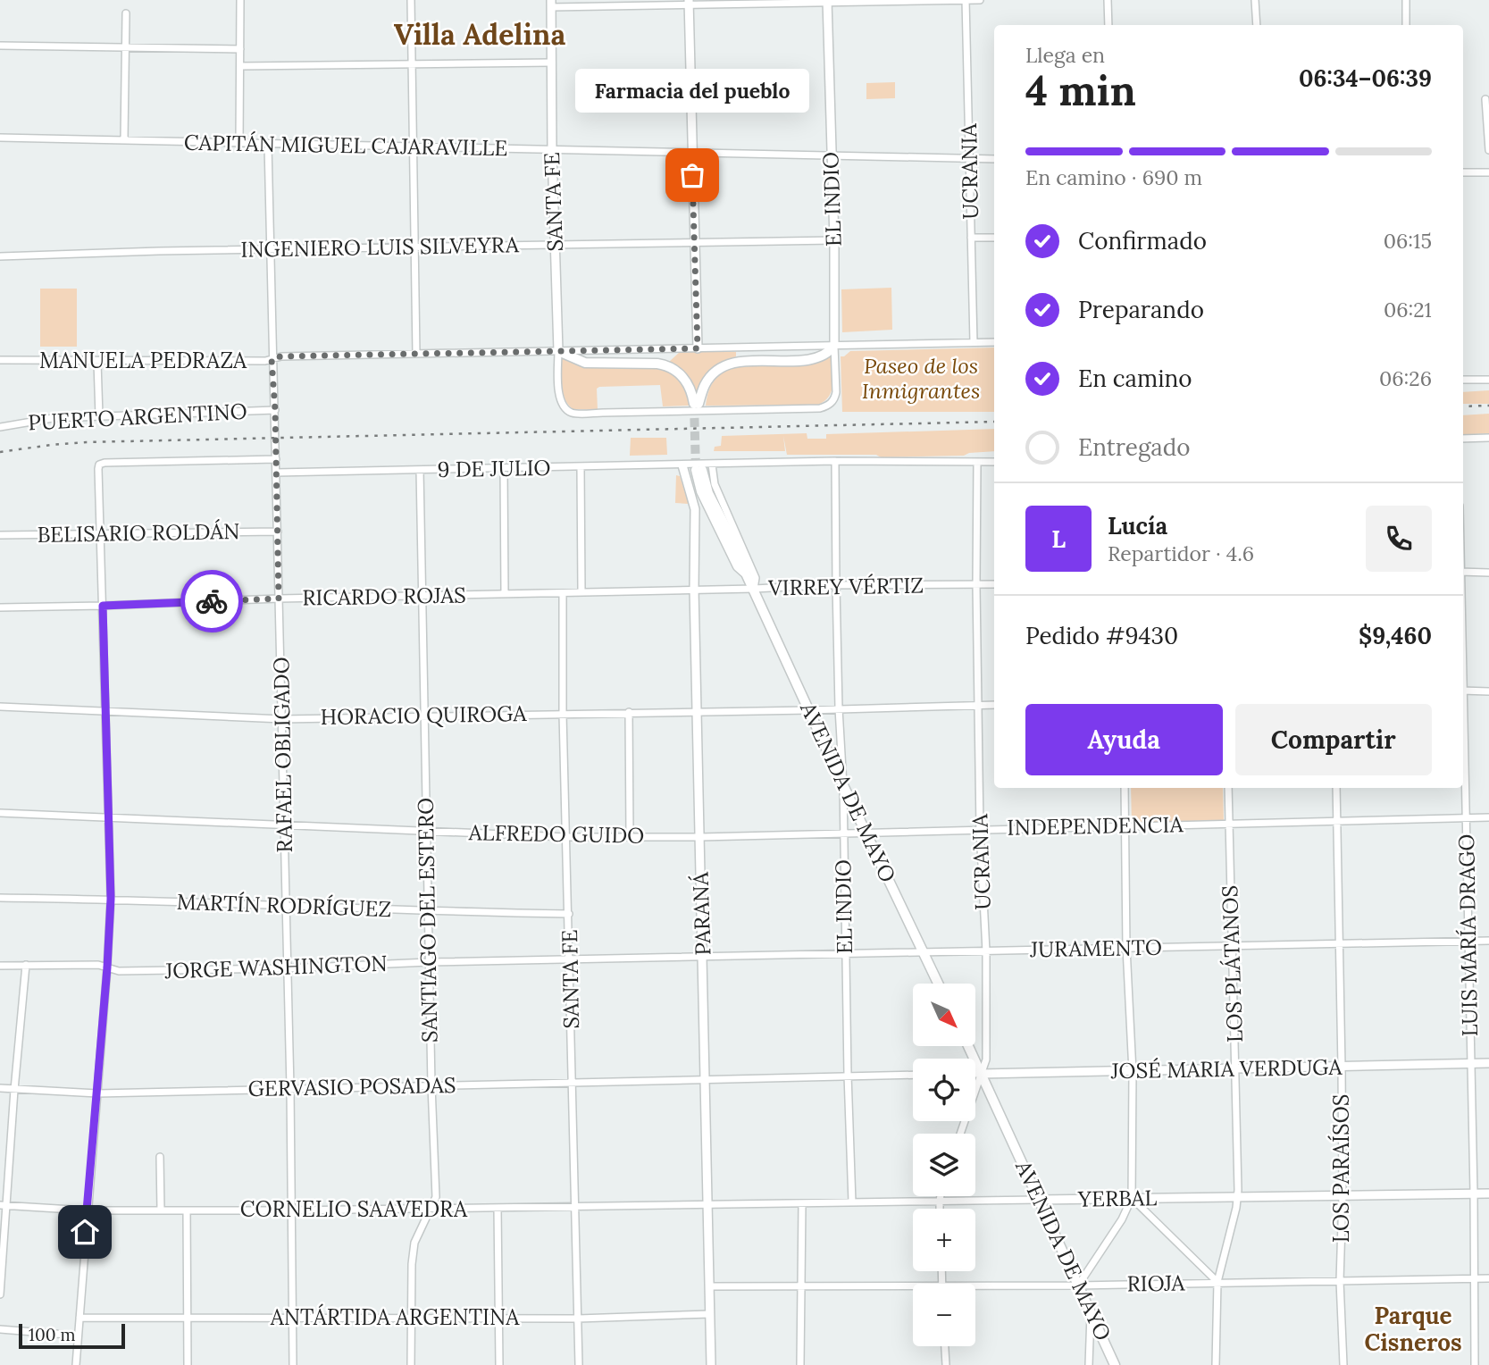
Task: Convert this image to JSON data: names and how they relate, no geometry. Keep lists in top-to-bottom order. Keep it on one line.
{"streets":{"main road":["AVENIDA DE MAYO"],"street":["CAPITÁN MIGUEL CAJARAVILLE","UCRANIA","EL INDIO","SANTA FE","INGENIERO LUIS SILVEYRA","MANUELA PEDRAZA","PUERTO ARGENTINO","9 DE JULIO","BELISARIO ROLDÁN","VIRREY VÉRTIZ","RICARDO ROJAS","HORACIO QUIROGA","RAFAEL OBLIGADO","INDEPENDENCIA","ALFREDO GUIDO","MARTÍN RODRÍGUEZ","PARANÁ","SANTIAGO DEL ESTERO","LUIS MARÍA DRAGO","JURAMENTO","LOS PLÁTANOS","JORGE WASHINGTON","JOSÉ MARIA VERDUGA","GERVASIO POSADAS","LOS PARAÍSOS","YERBAL","CORNELIO SAAVEDRA","RIOJA","ANTÁRTIDA ARGENTINA"]},"crossings":[["CAPITÁN MIGUEL CAJARAVILLE","UCRANIA"],["CAPITÁN MIGUEL CAJARAVILLE","EL INDIO"],["CAPITÁN MIGUEL CAJARAVILLE","SANTA FE"],["CAPITÁN MIGUEL CAJARAVILLE","RAFAEL OBLIGADO"],["UCRANIA","MANUELA PEDRAZA"],["UCRANIA","9 DE JULIO"],["UCRANIA","VIRREY VÉRTIZ"],["UCRANIA","AVENIDA DE MAYO"],["UCRANIA","INDEPENDENCIA"],["UCRANIA","JURAMENTO"],["UCRANIA","JOSÉ MARIA VERDUGA"],["EL INDIO","SANTA FE"],["EL INDIO","INGENIERO LUIS SILVEYRA"],["EL INDIO","MANUELA PEDRAZA"],["EL INDIO","9 DE JULIO"],["EL INDIO","VIRREY VÉRTIZ"],["EL INDIO","AVENIDA DE MAYO"],["EL INDIO","INDEPENDENCIA"],["EL INDIO","JURAMENTO"],["EL INDIO","YERBAL"],["SANTA FE","INGENIERO LUIS SILVEYRA"],["SANTA FE","MANUELA PEDRAZA"],["SANTA FE","RICARDO ROJAS"],["SANTA FE","HORACIO QUIROGA"],["SANTA FE","ALFREDO GUIDO"],["SANTA FE","MARTÍN RODRÍGUEZ"],["SANTA FE","JORGE WASHINGTON"],["SANTA FE","GERVASIO POSADAS"],["SANTA FE","CORNELIO SAAVEDRA"],["SANTA FE","ANTÁRTIDA ARGENTINA"],["INGENIERO LUIS SILVEYRA","RAFAEL OBLIGADO"],["MANUELA PEDRAZA","RAFAEL OBLIGADO"],["PUERTO ARGENTINO","RAFAEL OBLIGADO"],["9 DE JULIO","RAFAEL OBLIGADO"],["9 DE JULIO","AVENIDA DE MAYO"],["9 DE JULIO","PARANÁ"],["9 DE JULIO","SANTIAGO DEL ESTERO"],["BELISARIO ROLDÁN","RAFAEL OBLIGADO"],["VIRREY VÉRTIZ","RICARDO ROJAS"],["VIRREY VÉRTIZ","AVENIDA DE MAYO"],["VIRREY VÉRTIZ","PARANÁ"],["RICARDO ROJAS","RAFAEL OBLIGADO"],["RICARDO ROJAS","PARANÁ"],["RICARDO ROJAS","SANTIAGO DEL ESTERO"],["HORACIO QUIROGA","RAFAEL OBLIGADO"],["HORACIO QUIROGA","PARANÁ"],["HORACIO QUIROGA","SANTIAGO DEL ESTERO"],["RAFAEL OBLIGADO","ALFREDO GUIDO"],["RAFAEL OBLIGADO","MARTÍN RODRÍGUEZ"],["RAFAEL OBLIGADO","JORGE WASHINGTON"],["RAFAEL OBLIGADO","GERVASIO POSADAS"],["RAFAEL OBLIGADO","CORNELIO SAAVEDRA"],["RAFAEL OBLIGADO","ANTÁRTIDA ARGENTINA"],["AVENIDA DE MAYO","INDEPENDENCIA"],["AVENIDA DE MAYO","JURAMENTO"],["AVENIDA DE MAYO","JOSÉ MARIA VERDUGA"],["AVENIDA DE MAYO","YERBAL"],["AVENIDA DE MAYO","RIOJA"],["INDEPENDENCIA","ALFREDO GUIDO"],["INDEPENDENCIA","PARANÁ"],["INDEPENDENCIA","LUIS MARÍA DRAGO"],["INDEPENDENCIA","LOS PLÁTANOS"],["INDEPENDENCIA","LOS PARAÍSOS"],["ALFREDO GUIDO","PARANÁ"],["ALFREDO GUIDO","SANTIAGO DEL ESTERO"],["MARTÍN RODRÍGUEZ","SANTIAGO DEL ESTERO"],["PARANÁ","JURAMENTO"],["PARANÁ","JORGE WASHINGTON"],["PARANÁ","GERVASIO POSADAS"],["PARANÁ","YERBAL"],["PARANÁ","CORNELIO SAAVEDRA"],["PARANÁ","RIOJA"],["PARANÁ","ANTÁRTIDA ARGENTINA"],["SANTIAGO DEL ESTERO","JORGE WASHINGTON"],["SANTIAGO DEL ESTERO","GERVASIO POSADAS"],["SANTIAGO DEL ESTERO","CORNELIO SAAVEDRA"],["SANTIAGO DEL ESTERO","ANTÁRTIDA ARGENTINA"],["LUIS MARÍA DRAGO","JURAMENTO"],["LUIS MARÍA DRAGO","JOSÉ MARIA VERDUGA"],["LUIS MARÍA DRAGO","YERBAL"],["LUIS MARÍA DRAGO","RIOJA"],["JURAMENTO","LOS PLÁTANOS"],["JURAMENTO","JORGE WASHINGTON"],["JURAMENTO","LOS PARAÍSOS"],["LOS PLÁTANOS","JOSÉ MARIA VERDUGA"],["LOS PLÁTANOS","YERBAL"],["LOS PLÁTANOS","RIOJA"],["JOSÉ MARIA VERDUGA","LOS PARAÍSOS"],["LOS PARAÍSOS","YERBAL"],["LOS PARAÍSOS","RIOJA"],["YERBAL","CORNELIO SAAVEDRA"]],"districts":["Villa Adelina","Parque Cisneros"],"parks":["Paseo de los Inmigrantes"],"places":["Farmacia del pueblo"],"scale_bar":"100 m","north":"bottom right","page":{"heading":["4 min","Llega en","06:34–06:39"],"panel":["Lucía","Repartidor · 4.6","Pedido #9430","$9,460"],"bubble":"Farmacia del pueblo","bar":"En camino · 690 m","list":[["Confirmado","06:15"],["Preparando","06:21"],["En camino","06:26"],"Entregado"],"round":"L","buttons":["Ayuda","Compartir"],"map_buttons":["+","−"],"scale":"100 m"}}
